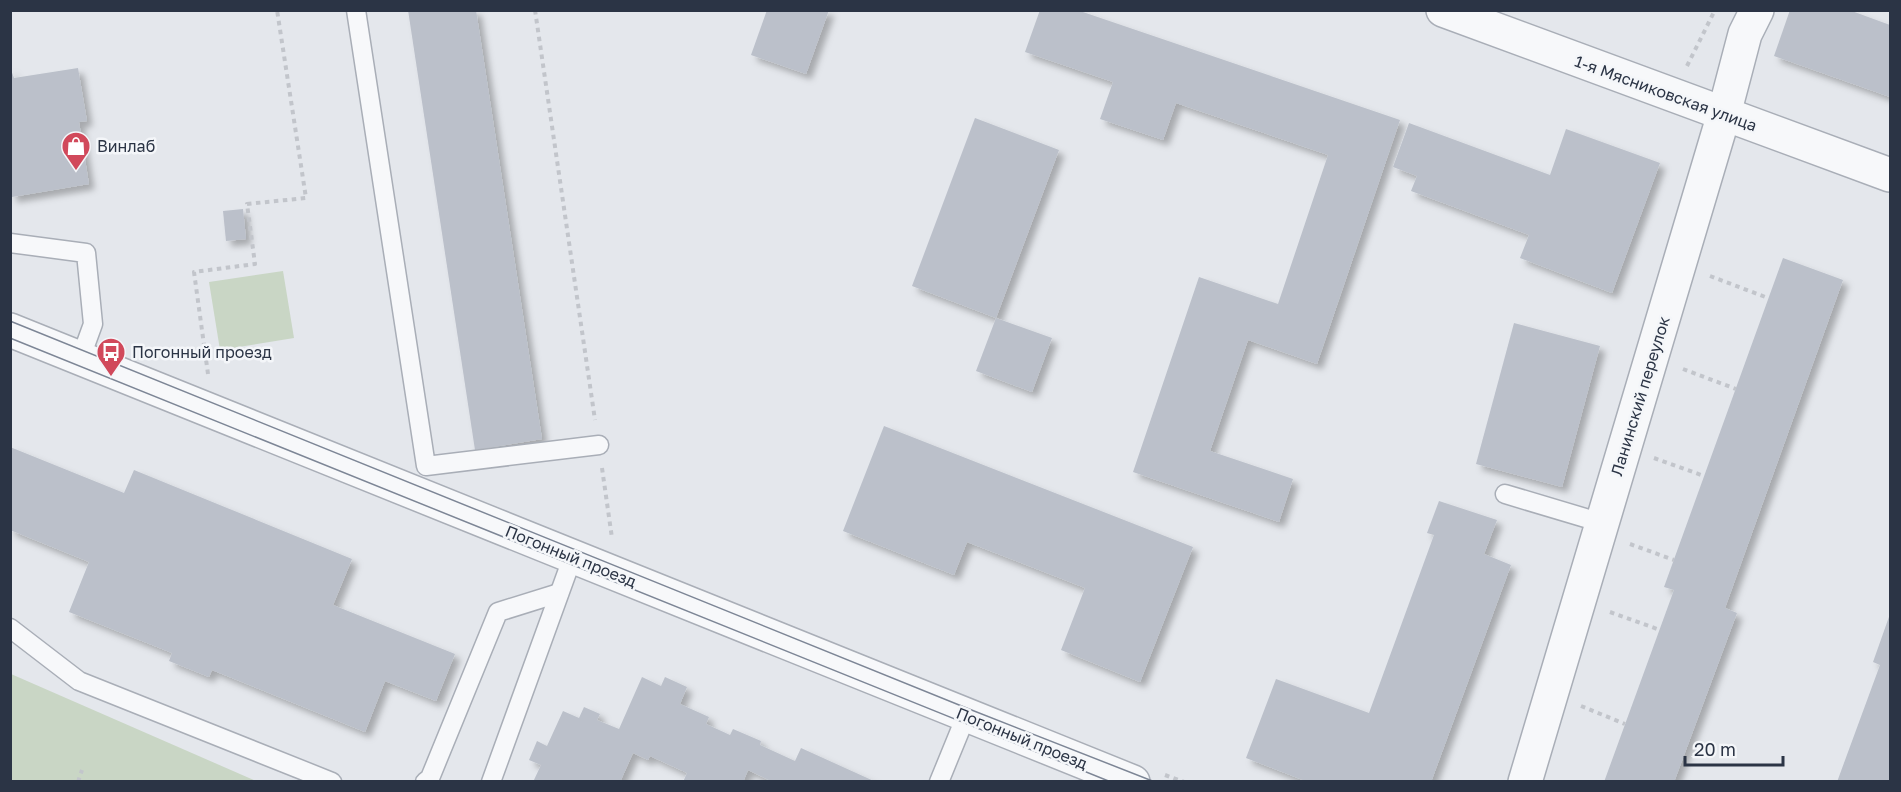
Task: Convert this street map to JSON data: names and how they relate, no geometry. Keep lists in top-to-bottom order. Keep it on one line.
{"streets":{"street":["1-я Мясниковская улица","Ланинский переулок","Погонный проезд"]},"crossings":[["1-я Мясниковская улица","Ланинский переулок"]],"places":{"shop":["Винлаб"],"bus stop":["Погонный проезд"]},"scale_bar":"20 m"}
